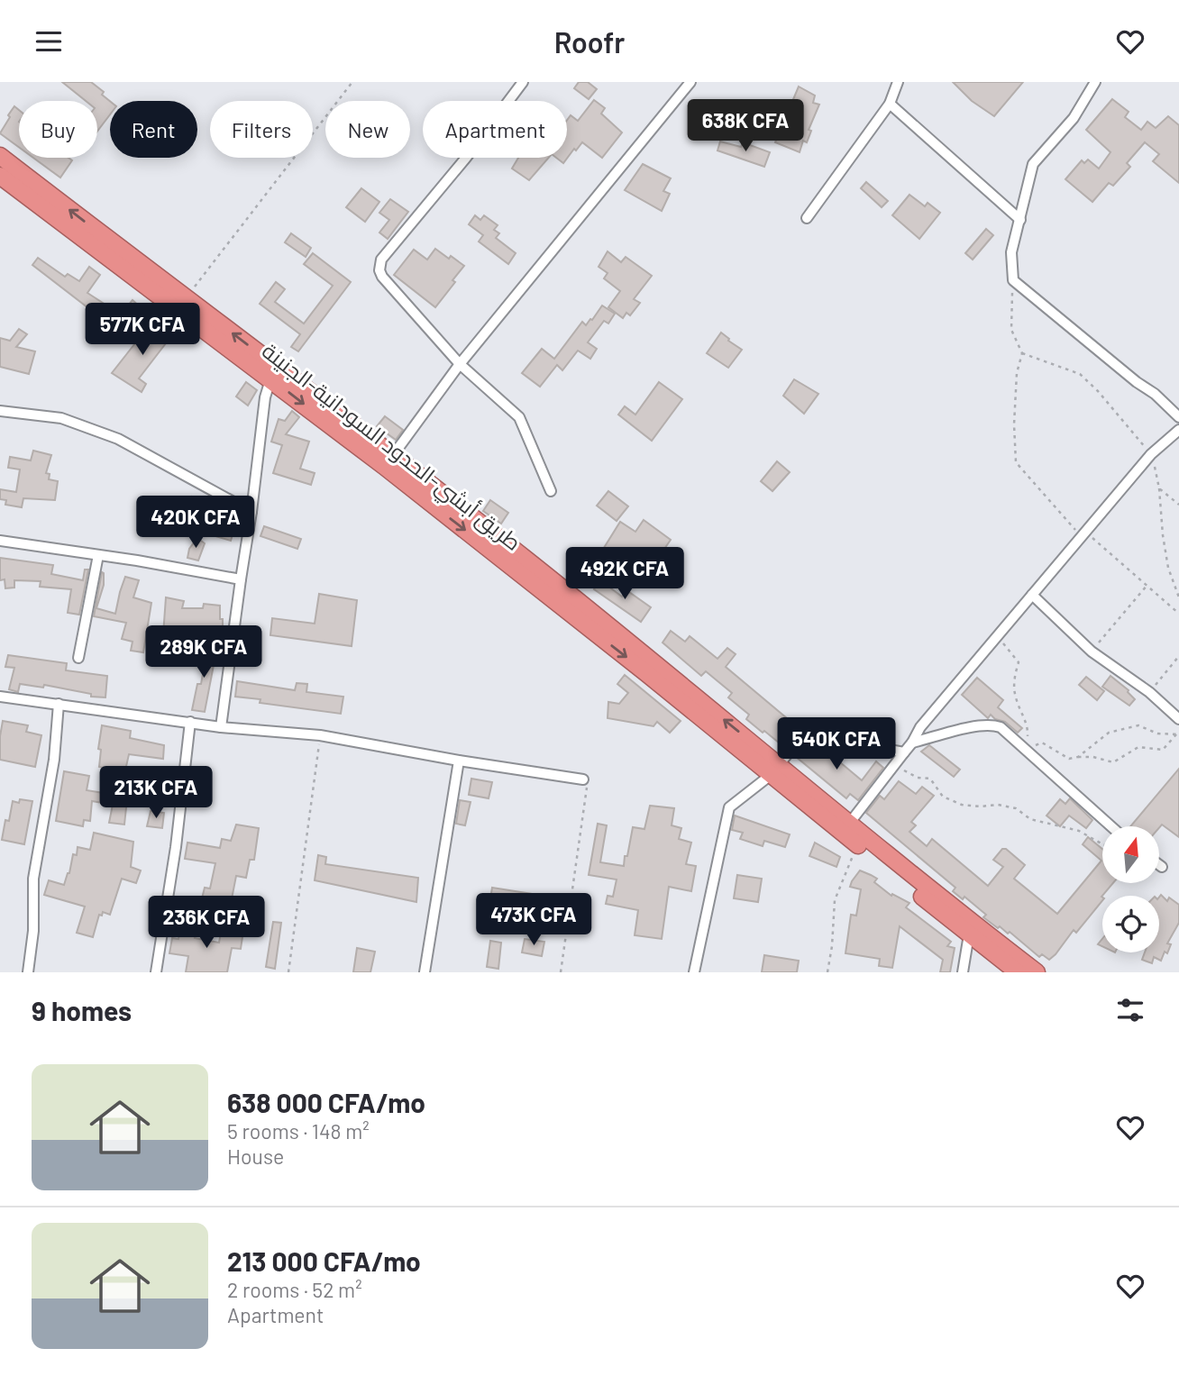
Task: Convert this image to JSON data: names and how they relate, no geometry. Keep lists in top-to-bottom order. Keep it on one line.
{"streets":{"highway":["طريق أبشي-الحدود السودانية-الجنينة"]},"north":"top","page":{"header":"Roofr","price":["638K CFA","577K CFA","420K CFA","492K CFA","289K CFA","540K CFA","213K CFA","473K CFA","236K CFA"],"chip":["Buy","Rent","Filters","New","Apartment"],"heading":"9 homes","list":[{"name":"638 000 CFA/mo","note":"5 rooms · 148 m² · House"},{"name":"213 000 CFA/mo","note":"2 rooms · 52 m² · Apartment"}]}}
